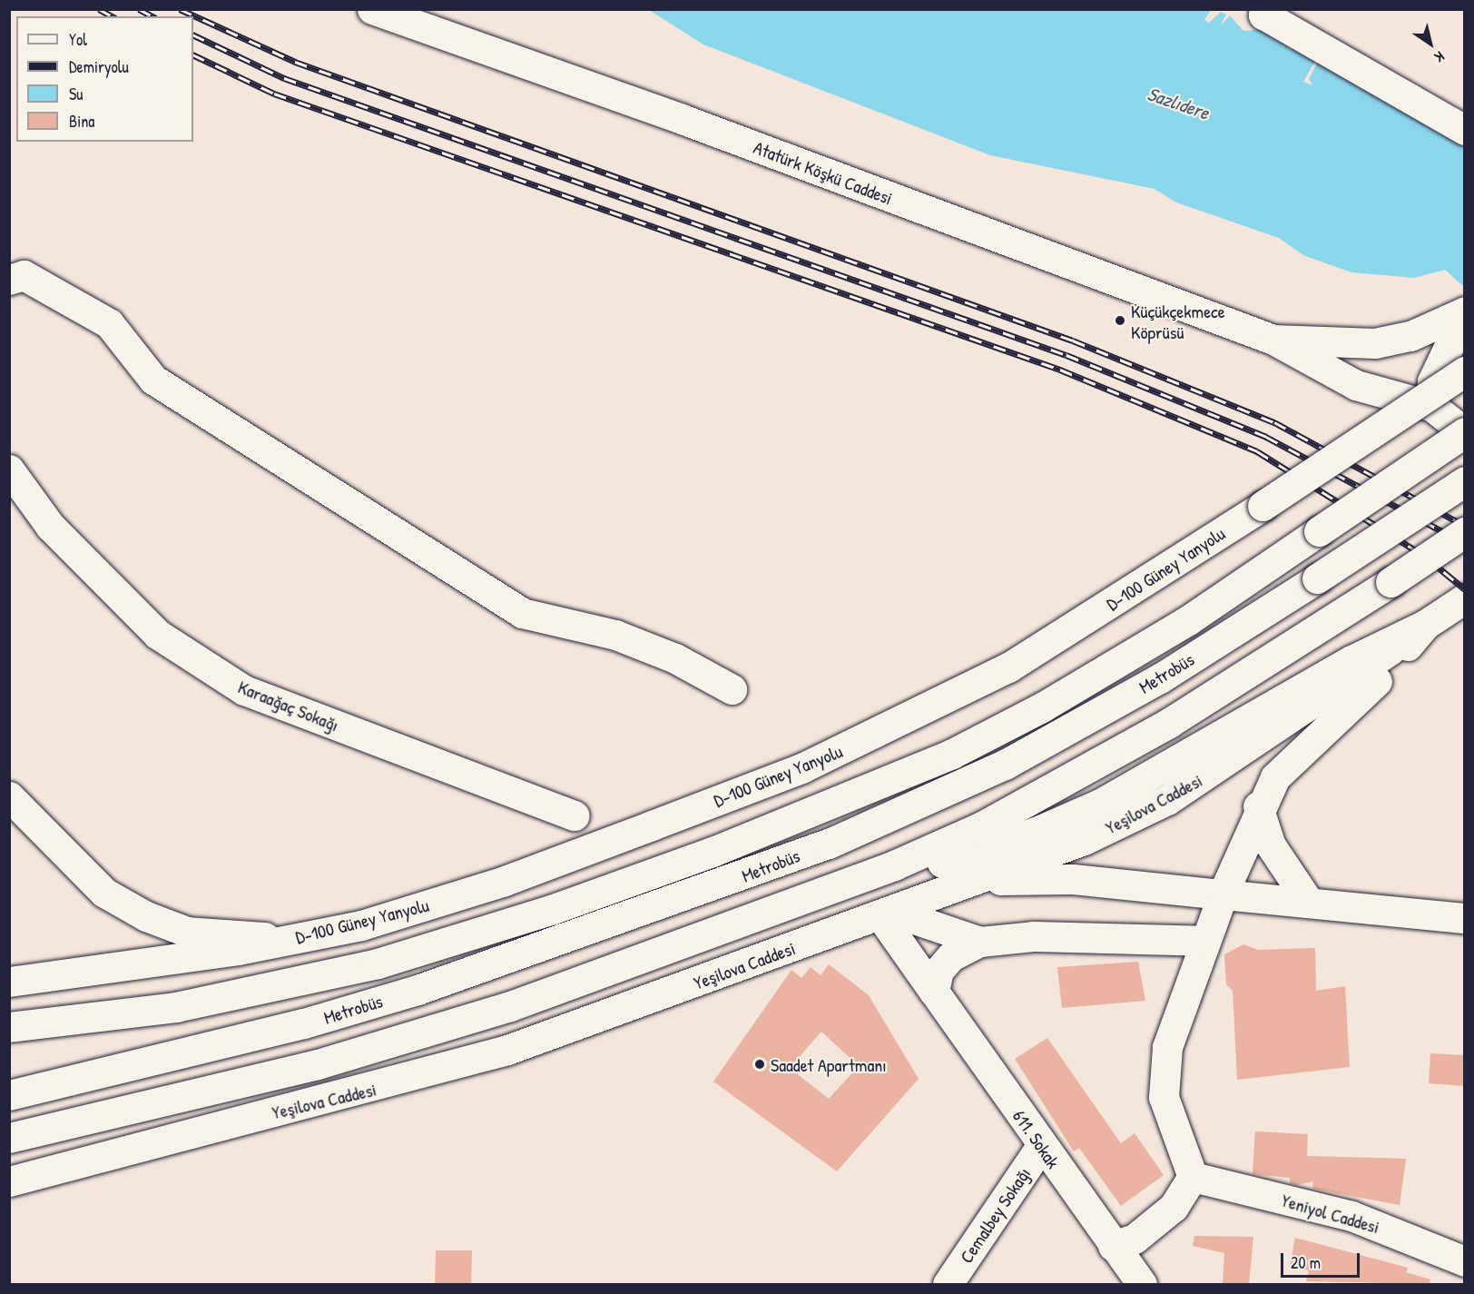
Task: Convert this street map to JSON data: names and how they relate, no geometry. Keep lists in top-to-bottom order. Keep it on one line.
{"streets":{"main road":["Atatürk Köşkü Caddesi","D-100 Güney Yanyolu","Metrobüs","Karaağaç Sokağı","Yeşilova Caddesi","611. Sokak","Yeniyol Caddesi","Cemalbey Sokağı"]},"crossings":[["Yeşilova Caddesi","611. Sokak"],["611. Sokak","Cemalbey Sokağı"]],"water":["Sazlıdere"],"places":["Küçükçekmece Köprüsü","Saadet Apartmanı"],"legend":["Yol","Demiryolu","Su","Bina"],"scale_bar":"20 m","north":"bottom right"}
